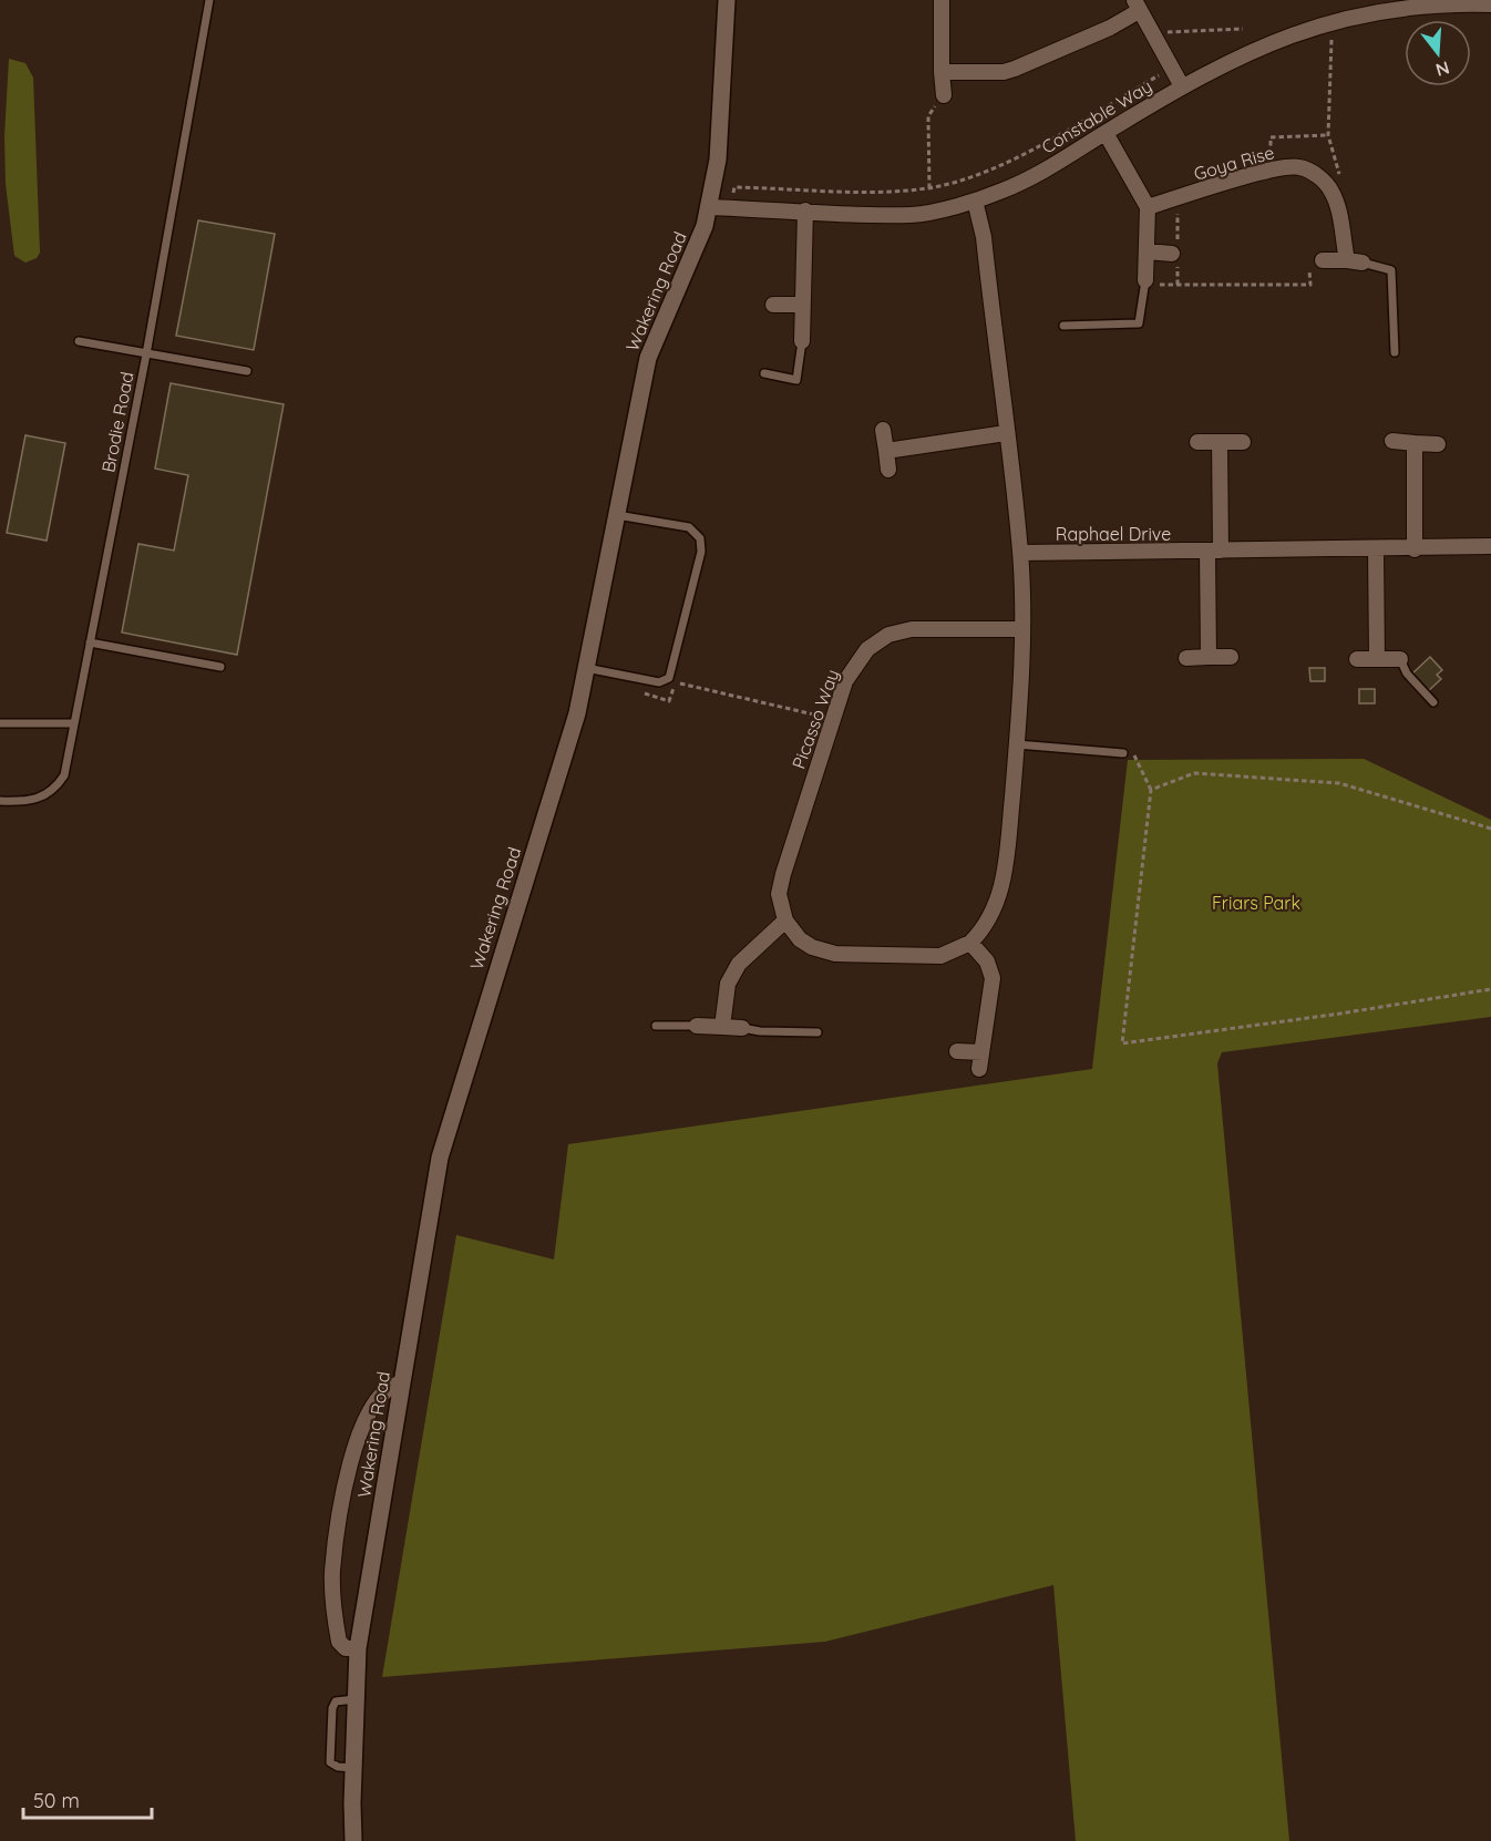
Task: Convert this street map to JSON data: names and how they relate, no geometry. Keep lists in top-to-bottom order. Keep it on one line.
{"streets":{"street":["Constable Way","Goya Rise","Wakering Road","Raphael Drive","Picasso Way"],"lane":["Brodie Road"]},"crossings":[["Constable Way","Wakering Road"]],"parks":["Friars Park"],"scale_bar":"50 m","north":"bottom"}
